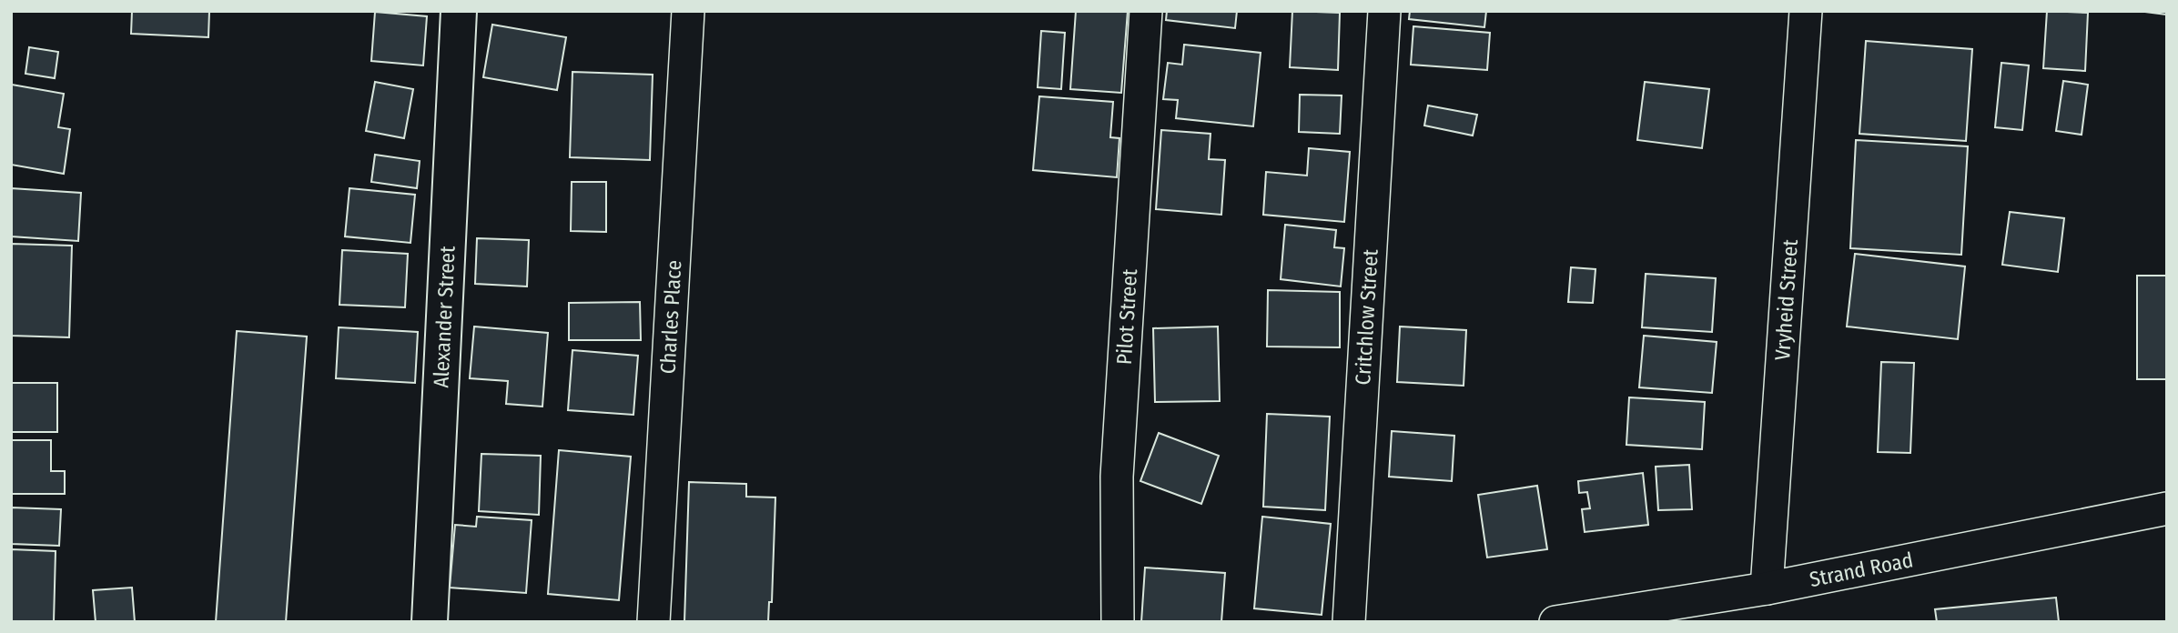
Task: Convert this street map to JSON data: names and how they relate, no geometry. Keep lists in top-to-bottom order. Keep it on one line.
{"streets":{"street":["Vryheid Street","Alexander Street","Charles Place","Pilot Street","Critchlow Street","Strand Road"]},"crossings":[["Vryheid Street","Strand Road"]]}
